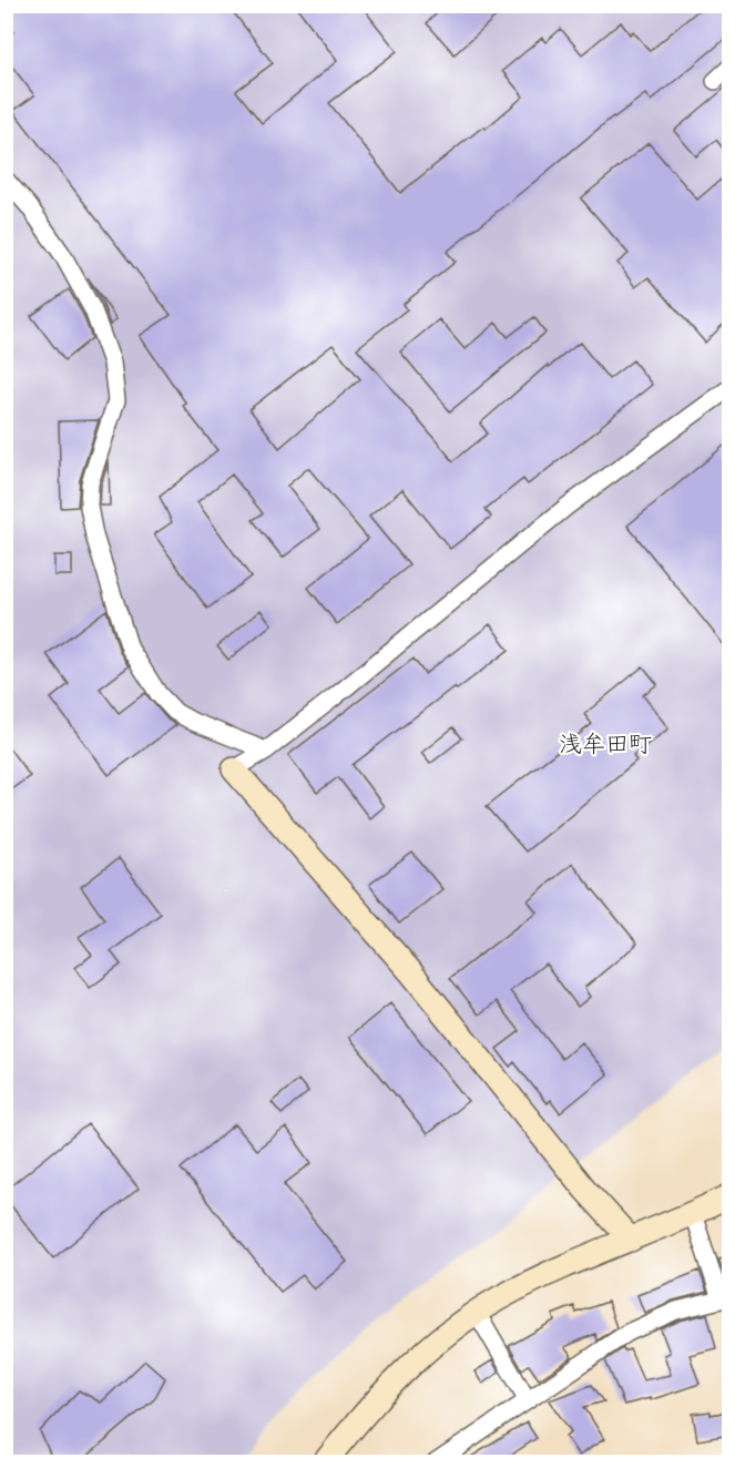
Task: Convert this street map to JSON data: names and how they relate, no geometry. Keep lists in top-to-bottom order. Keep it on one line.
{"districts":["浅牟田町"]}
